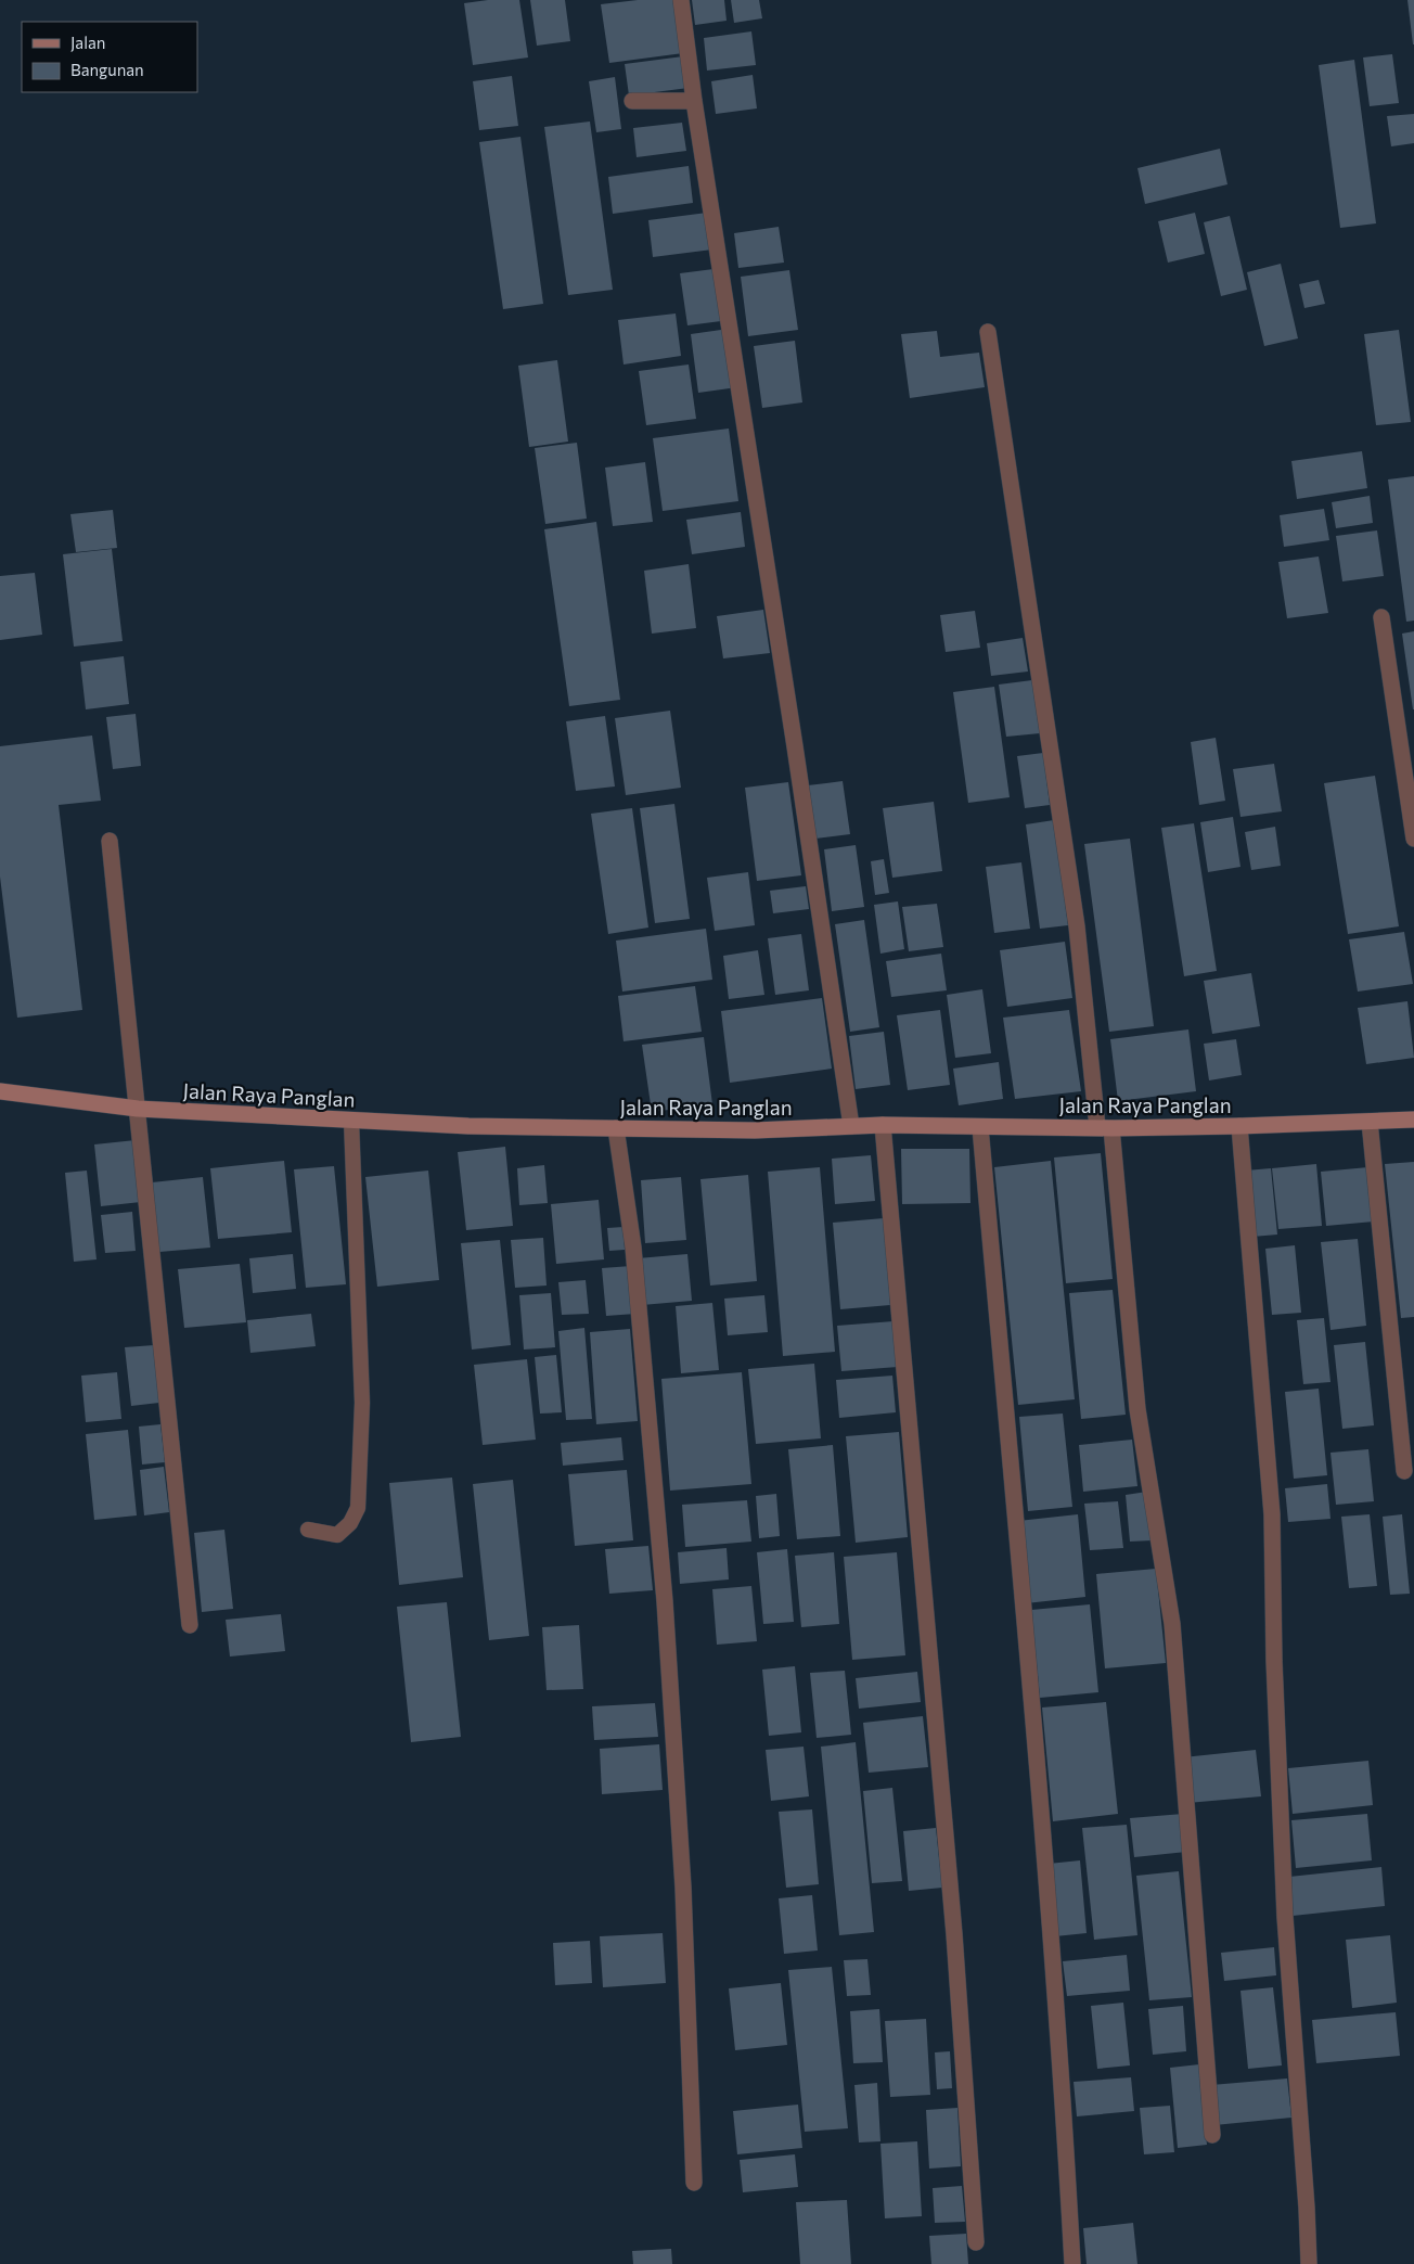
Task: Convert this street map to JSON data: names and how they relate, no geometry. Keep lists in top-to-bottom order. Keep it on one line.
{"streets":{"street":["Jalan Raya Panglan"]},"legend":["Jalan","Bangunan"]}
